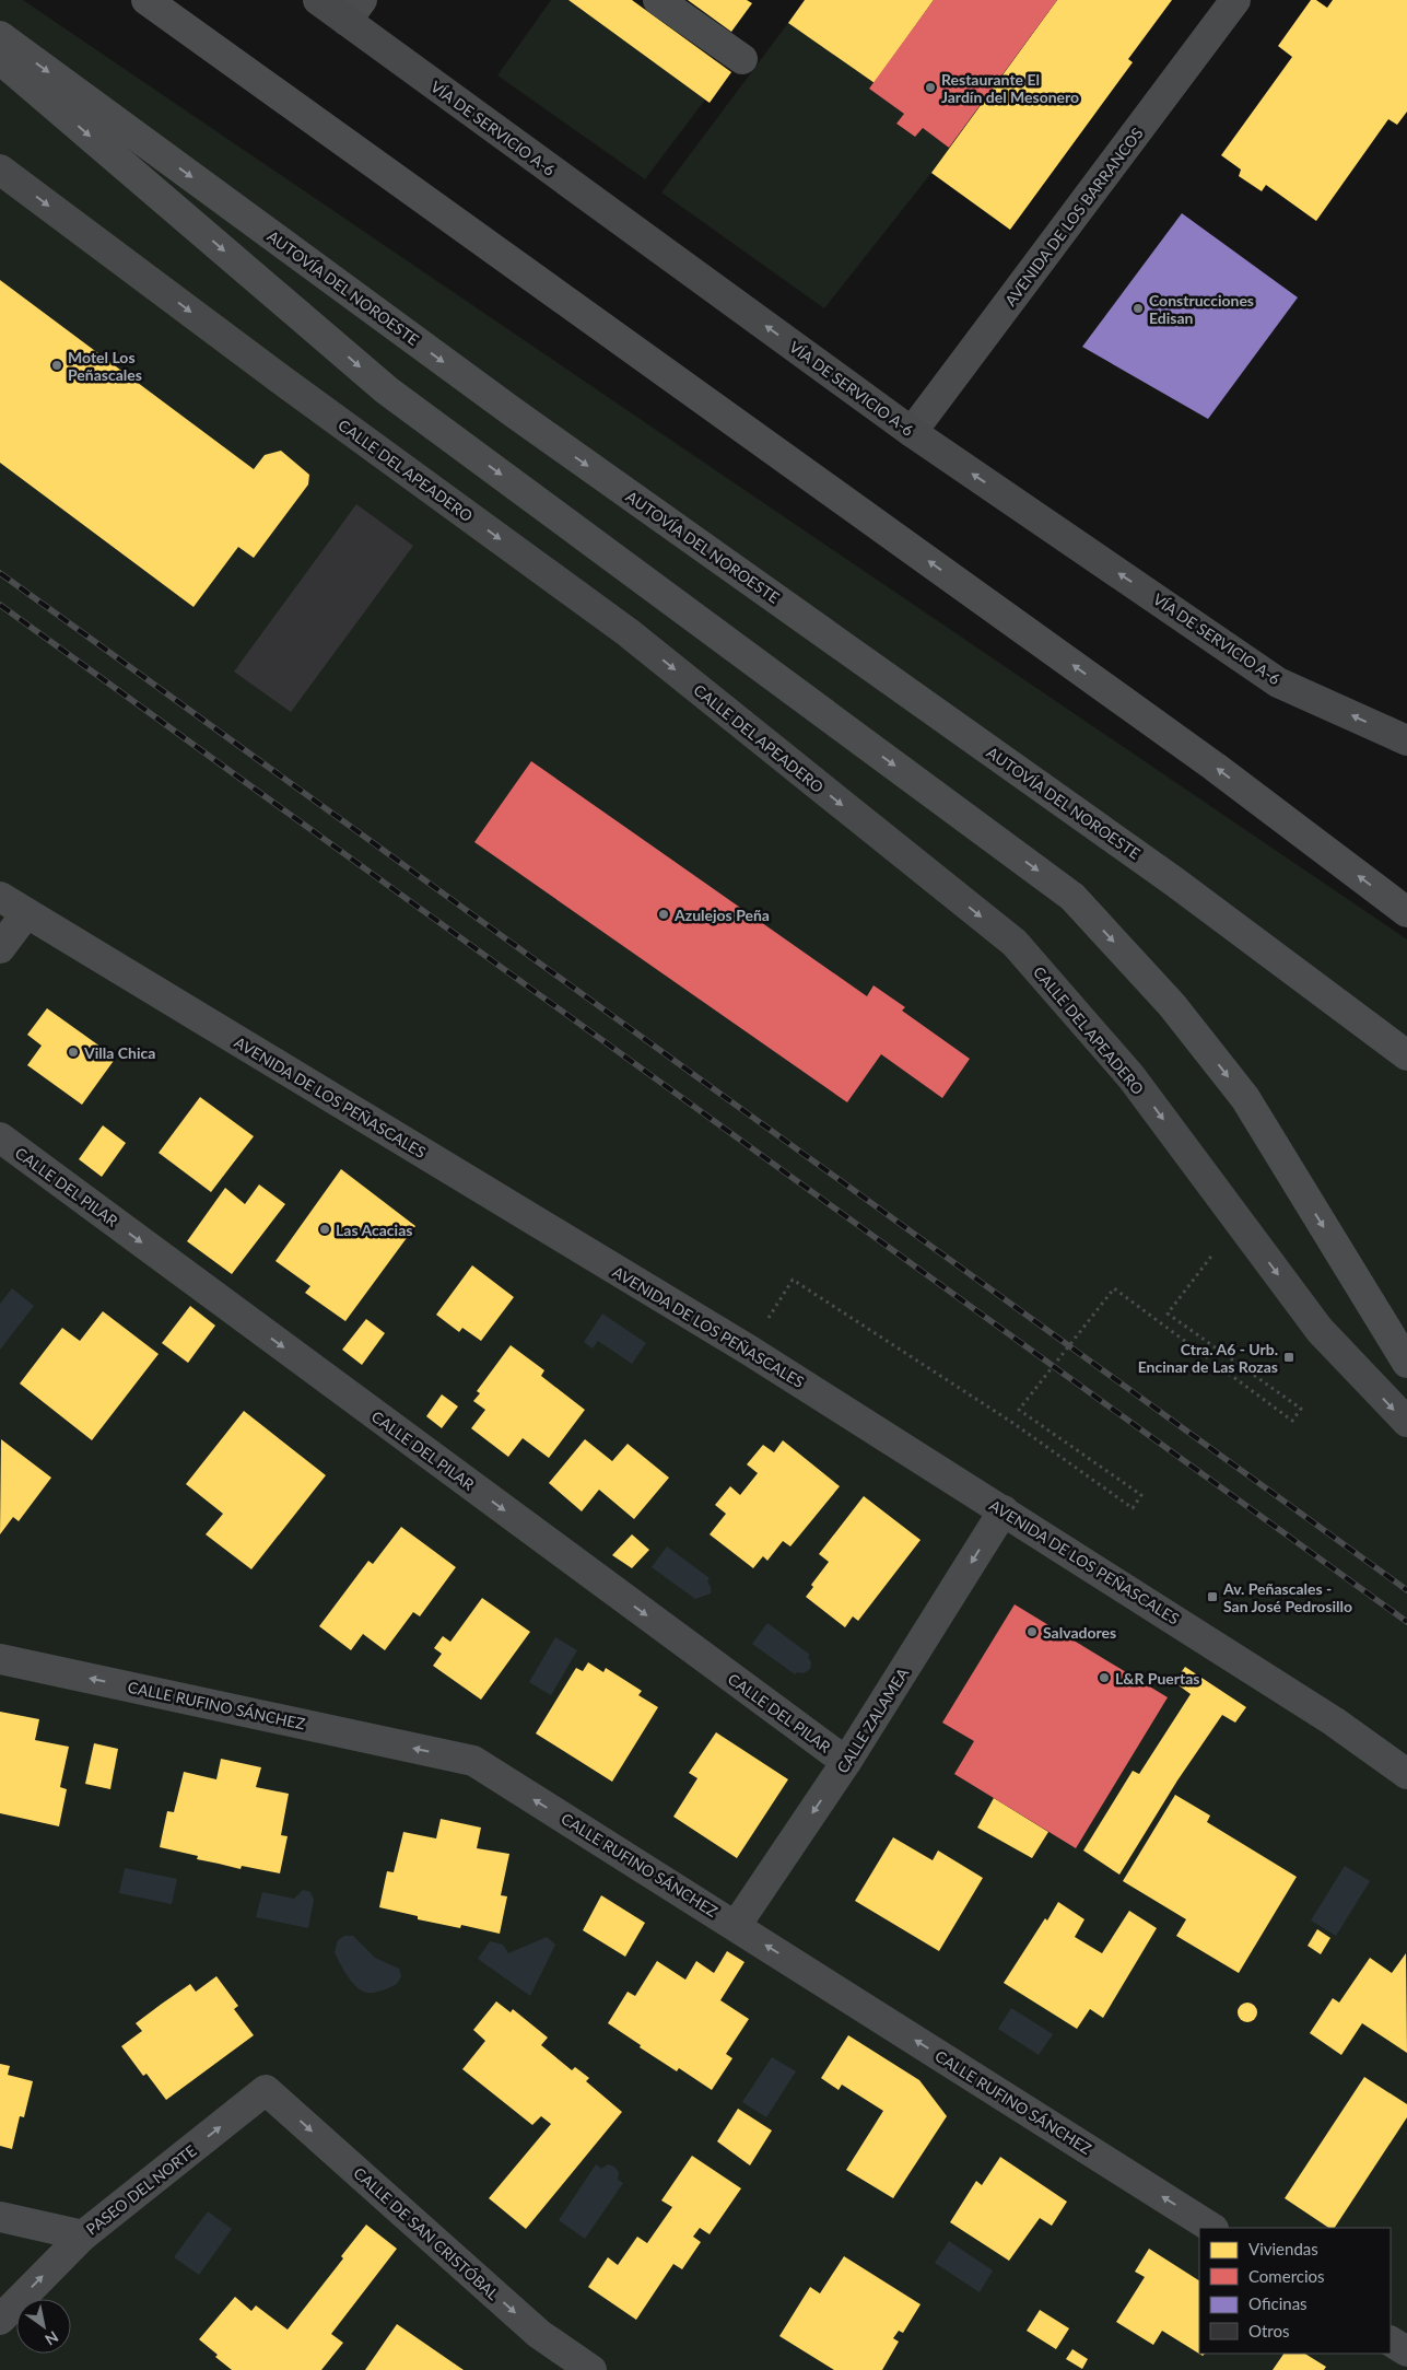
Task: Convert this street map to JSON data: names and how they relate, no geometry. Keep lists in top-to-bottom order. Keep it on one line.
{"streets":{"highway":["AUTOVÍA DEL NOROESTE"],"street":["VÍA DE SERVICIO A-6","AVENIDA DE LOS BARRANCOS","CALLE DEL APEADERO","AVENIDA DE LOS PEÑASCALES","CALLE DEL PILAR","CALLE RUFINO SÁNCHEZ","CALLE ZALAMEA","PASEO DEL NORTE","CALLE DE SAN CRISTÓBAL"]},"crossings":[["VÍA DE SERVICIO A-6","AVENIDA DE LOS BARRANCOS"],["AVENIDA DE LOS PEÑASCALES","CALLE ZALAMEA"],["CALLE DEL PILAR","CALLE ZALAMEA"],["CALLE RUFINO SÁNCHEZ","CALLE ZALAMEA"],["PASEO DEL NORTE","CALLE DE SAN CRISTÓBAL"]],"one_way":["VÍA DE SERVICIO A-6","CALLE DEL APEADERO","CALLE DEL PILAR","CALLE RUFINO SÁNCHEZ","CALLE ZALAMEA","PASEO DEL NORTE","CALLE DE SAN CRISTÓBAL"],"places":{"other":["Restaurante El Jardín del Mesonero","Construcciones Edisan","Motel Los Peñascales","Azulejos Peña","Villa Chica","Las Acacias","Salvadores","L&R Puertas"],"transit":["Ctra. A6 - Urb. Encinar de Las Rozas","Av. Peñascales - San José Pedrosillo"]},"legend":["Viviendas","Comercios","Oficinas","Otros"],"north":"bottom right"}
